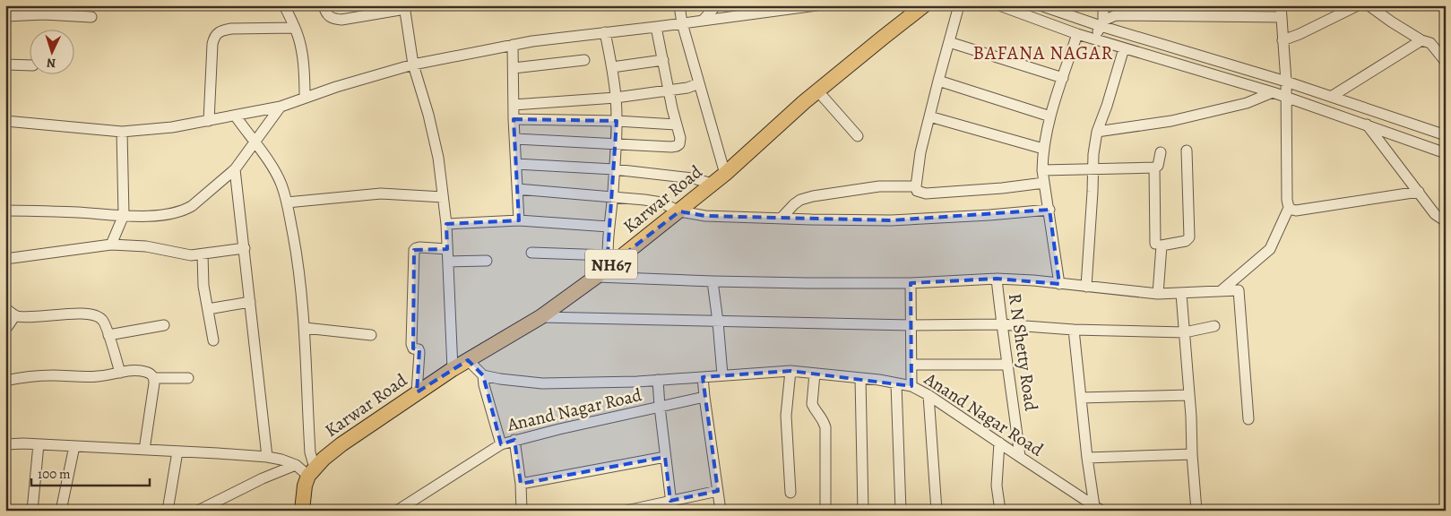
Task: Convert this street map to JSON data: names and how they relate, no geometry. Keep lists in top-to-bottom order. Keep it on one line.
{"streets":{"highway":["Karwar Road","NH67"],"street":["R N Shetty Road","Anand Nagar Road"]},"crossings":[["R N Shetty Road","Anand Nagar Road"]],"districts":["BAFANA NAGAR"],"scale_bar":"100 m","north":"bottom"}
